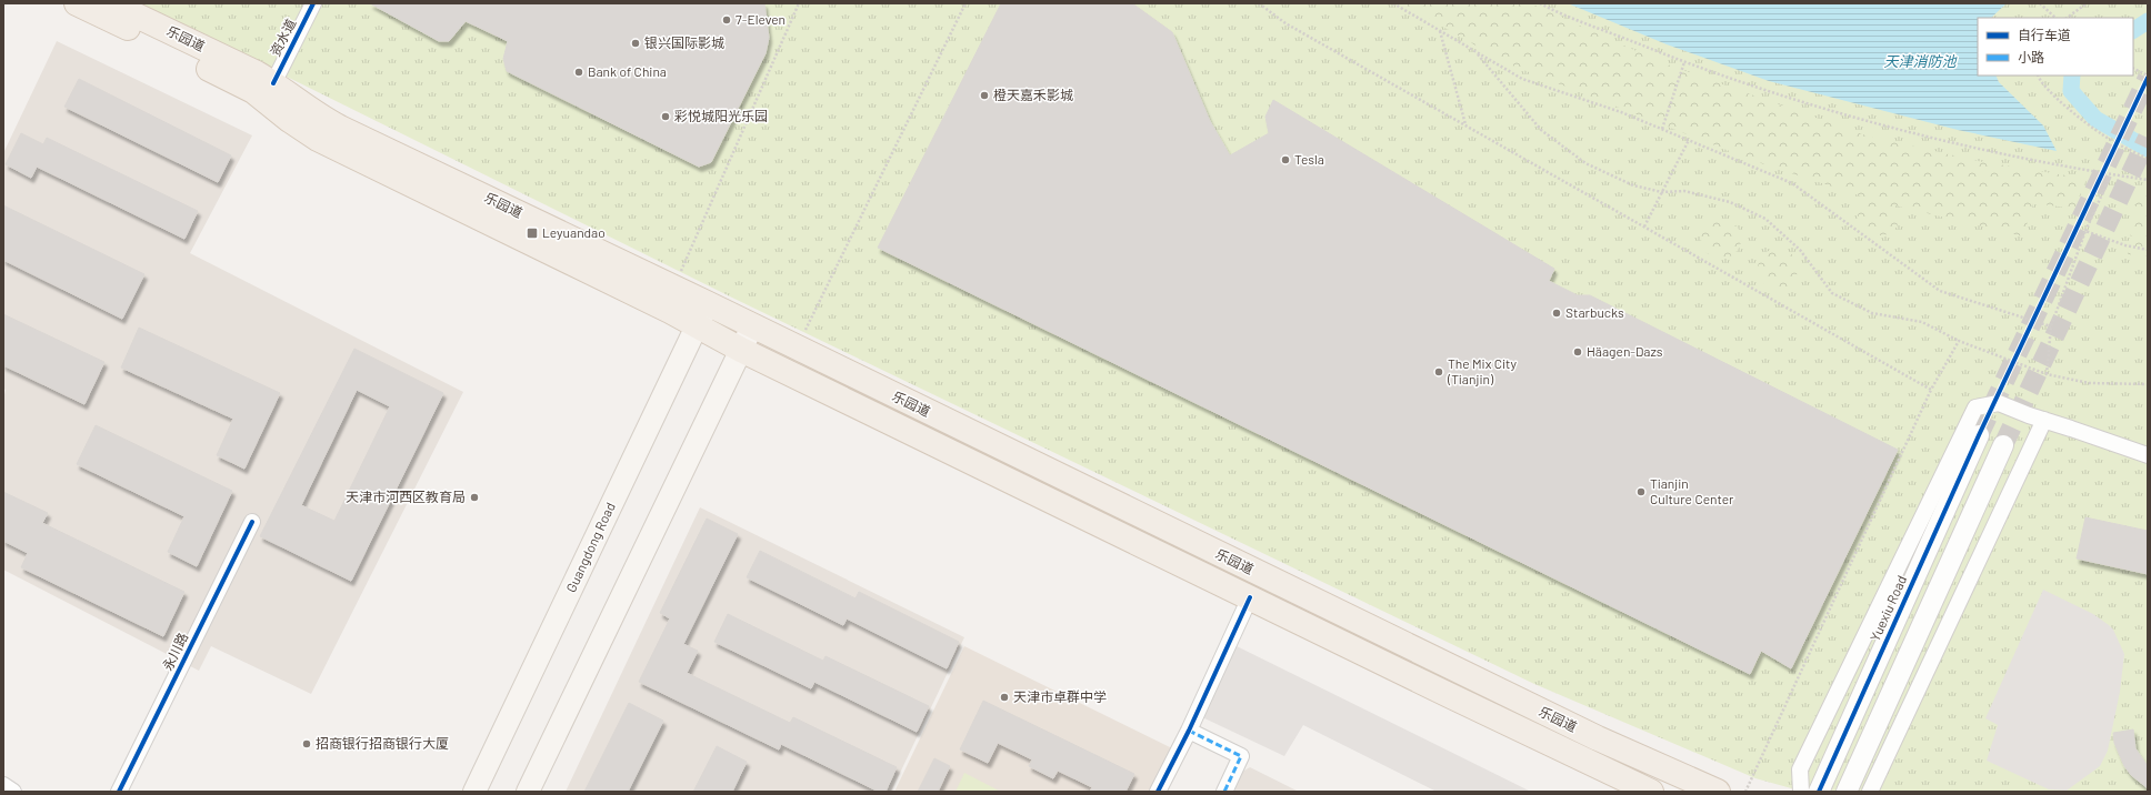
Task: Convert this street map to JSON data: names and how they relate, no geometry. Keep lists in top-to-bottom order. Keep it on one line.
{"streets":{"main road":["乐园道","Guangdong Road"],"street":["资水道","Yuexiu Road","永川路"]},"crossings":[["资水道","乐园道"],["乐园道","Guangdong Road"]],"water":["天津消防池"],"places":{"other":["7-Eleven","银兴国际影城","Bank of China","橙天嘉禾影城","彩悦城阳光乐园","Tesla","Starbucks","Häagen-Dazs","The Mix City (Tianjin)","Tianjin Culture Center","天津市河西区教育局","天津市卓群中学","招商银行招商银行大厦"],"transit":["Leyuandao"]},"legend":["自行车道","小路"]}
